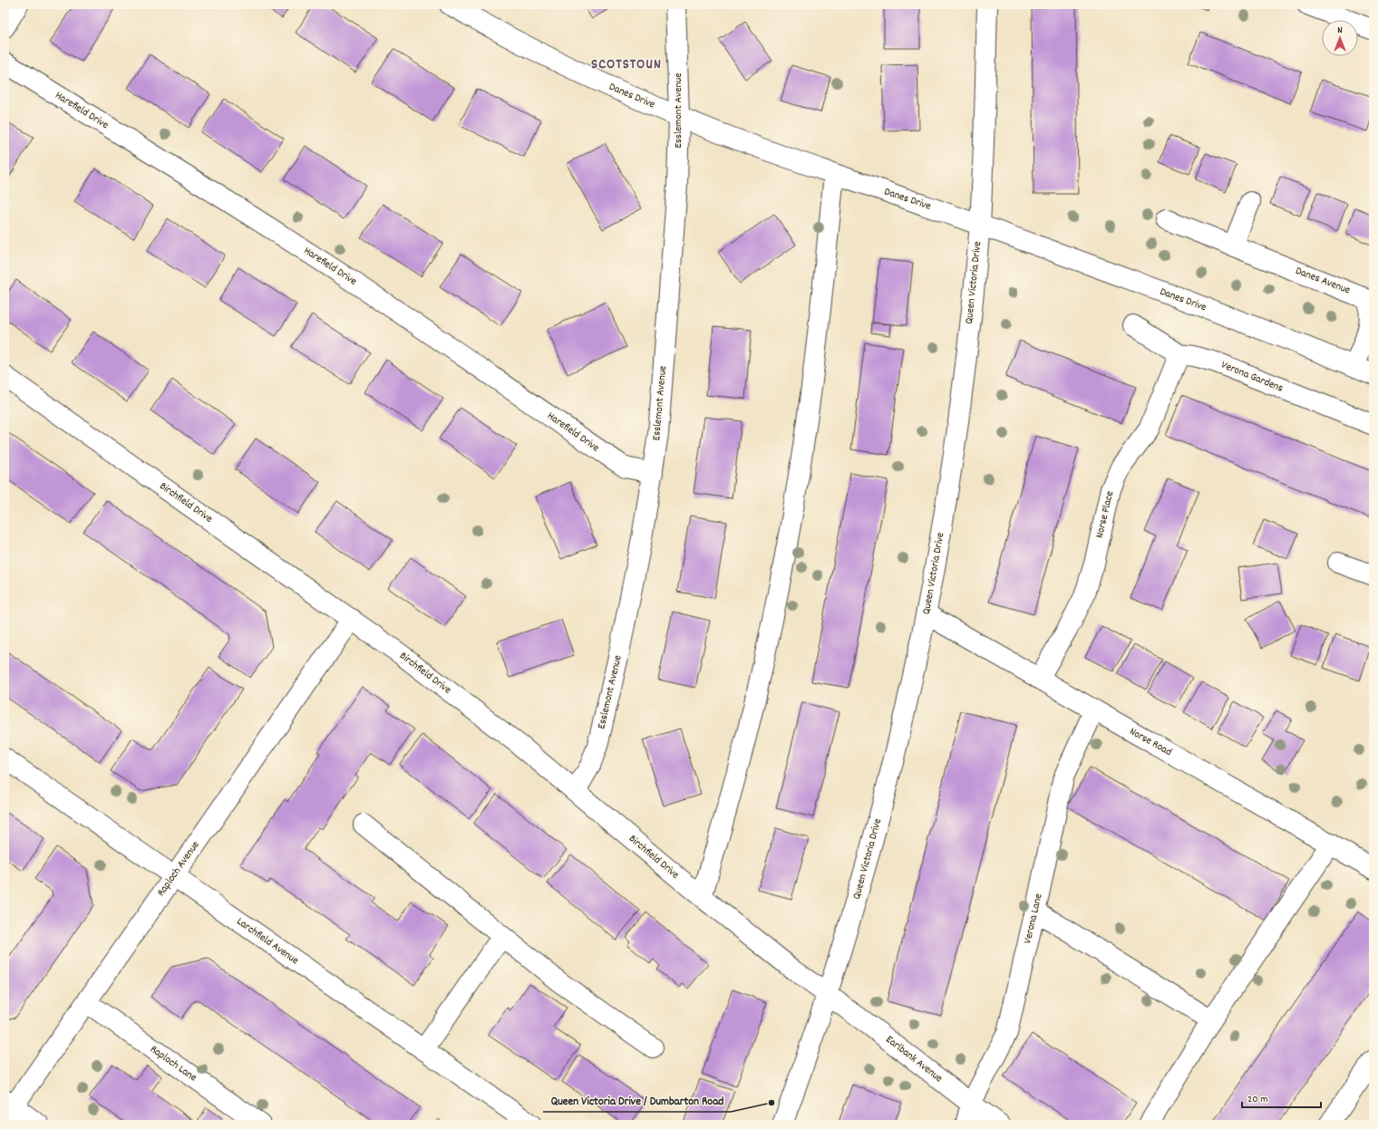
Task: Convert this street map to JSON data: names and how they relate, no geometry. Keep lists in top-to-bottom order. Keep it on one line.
{"streets":{"street":["Danes Drive","Harefield Drive","Esslemont Avenue","Danes Avenue","Queen Victoria Drive","Verona Gardens","Birchfield Drive","Norse Place","Norse Road","Raploch Avenue","Verona Lane","Larchfield Avenue","Earlbank Avenue","Raploch Lane"]},"crossings":[["Danes Drive","Esslemont Avenue"],["Danes Drive","Danes Avenue"],["Danes Drive","Queen Victoria Drive"],["Harefield Drive","Esslemont Avenue"],["Esslemont Avenue","Birchfield Drive"],["Queen Victoria Drive","Birchfield Drive"],["Queen Victoria Drive","Norse Road"],["Queen Victoria Drive","Earlbank Avenue"],["Verona Gardens","Norse Place"],["Birchfield Drive","Raploch Avenue"],["Birchfield Drive","Earlbank Avenue"],["Norse Place","Norse Road"],["Norse Road","Verona Lane"],["Raploch Avenue","Larchfield Avenue"],["Raploch Avenue","Raploch Lane"],["Verona Lane","Earlbank Avenue"]],"districts":["SCOTSTOUN"],"places":["Queen Victoria Drive / Dumbarton Road"],"scale_bar":"20 m","north":"top"}
